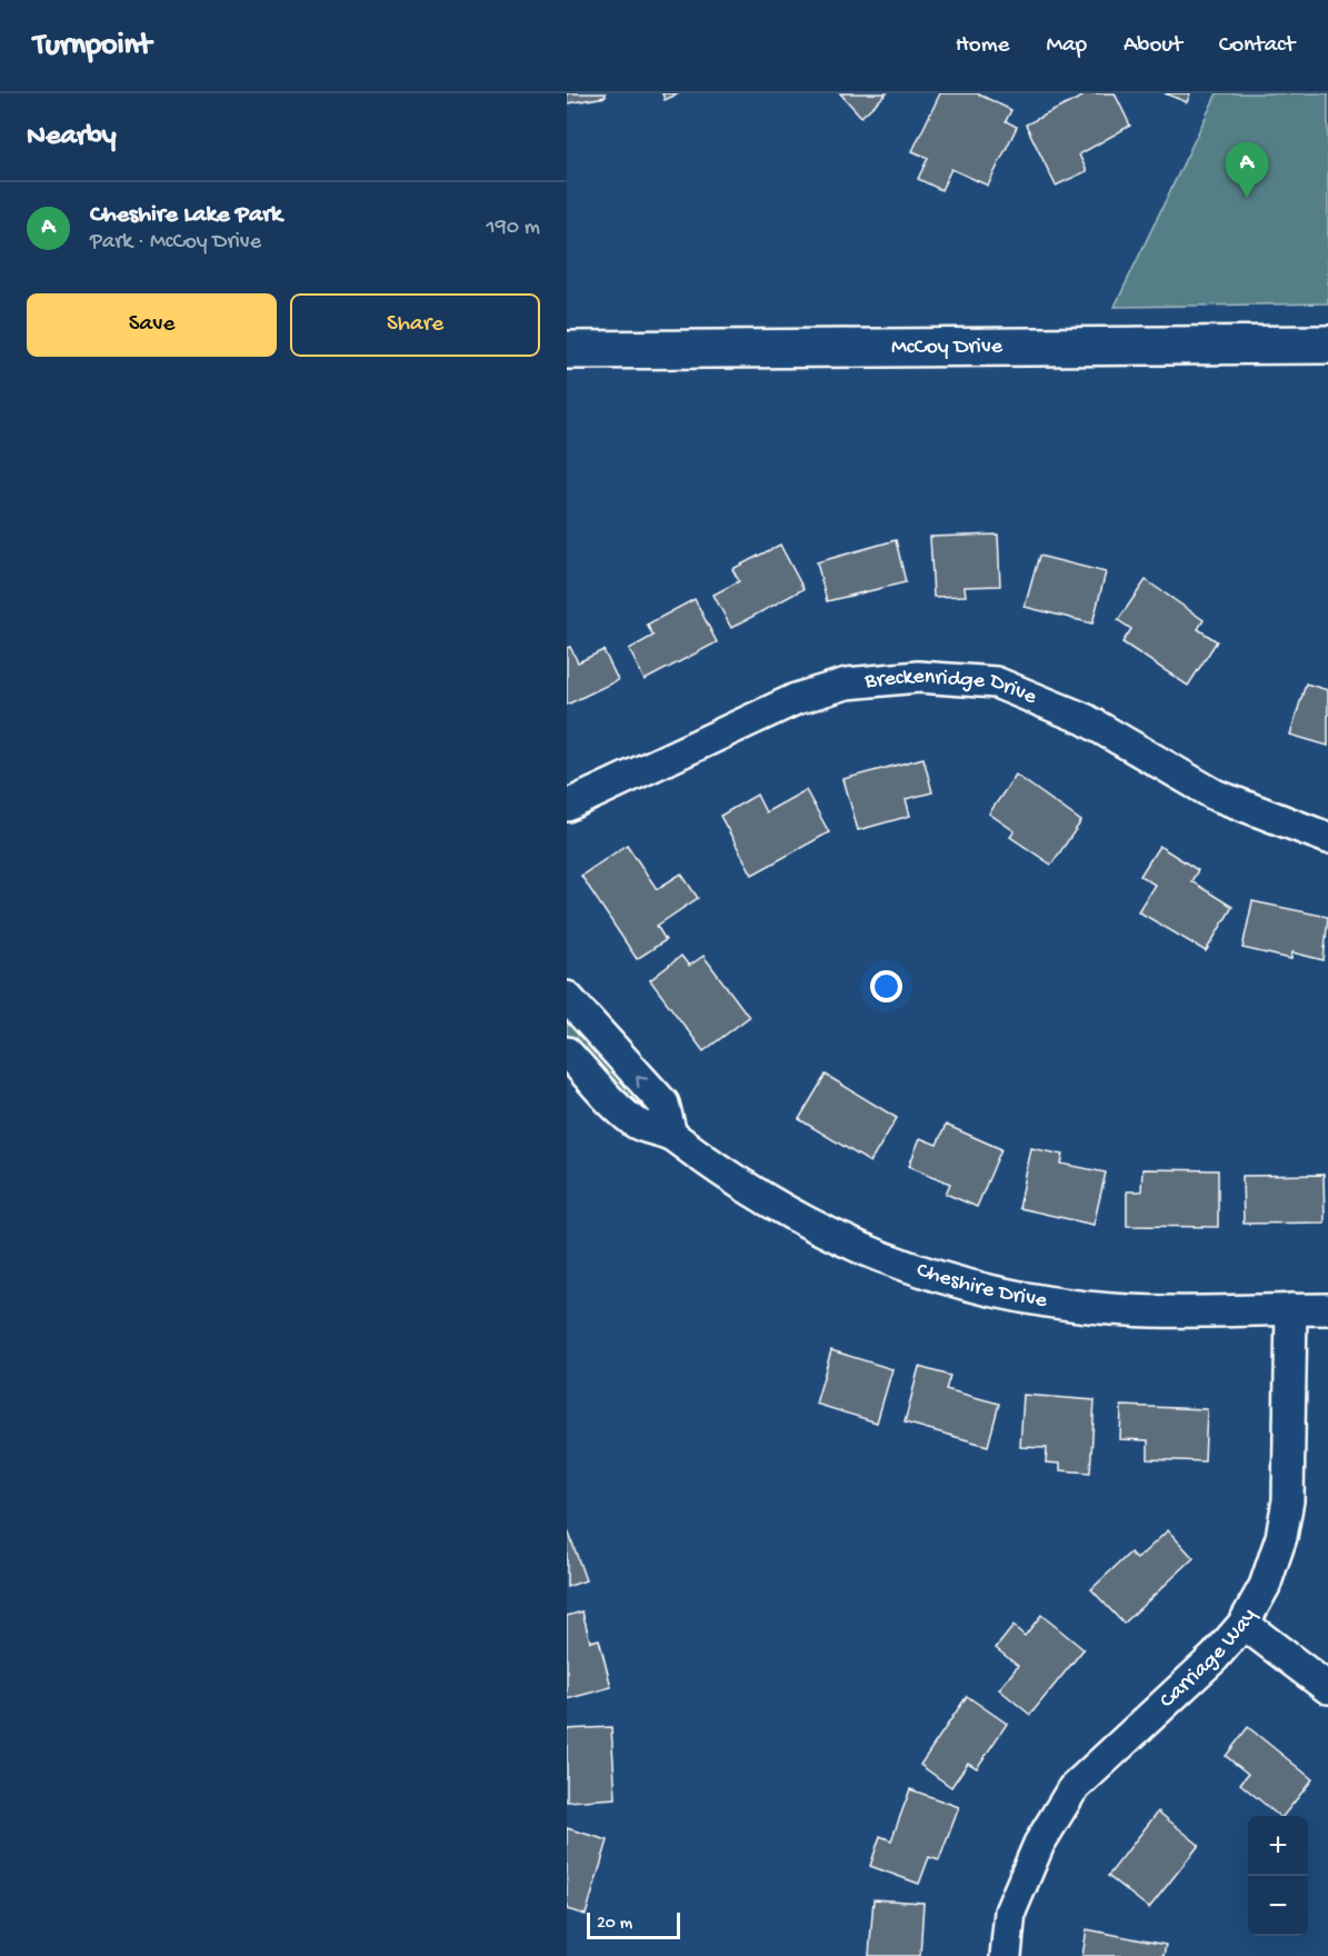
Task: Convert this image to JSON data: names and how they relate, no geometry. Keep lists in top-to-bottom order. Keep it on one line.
{"streets":{"street":["McCoy Drive","Breckenridge Drive","Cheshire Drive","Carriage Way"]},"crossings":[["Cheshire Drive","Carriage Way"]],"scale_bar":"20 m","page":{"header":"Turnpoint","nav":["Home","Map","About","Contact"],"heading":"Nearby","pins":"A","list":[{"mark":"A","name":"Cheshire Lake Park","note":"Park · McCoy Drive","value":"190 m"}],"buttons":["Save","Share"],"map_buttons":["+","−"],"scale":"20 m"}}
